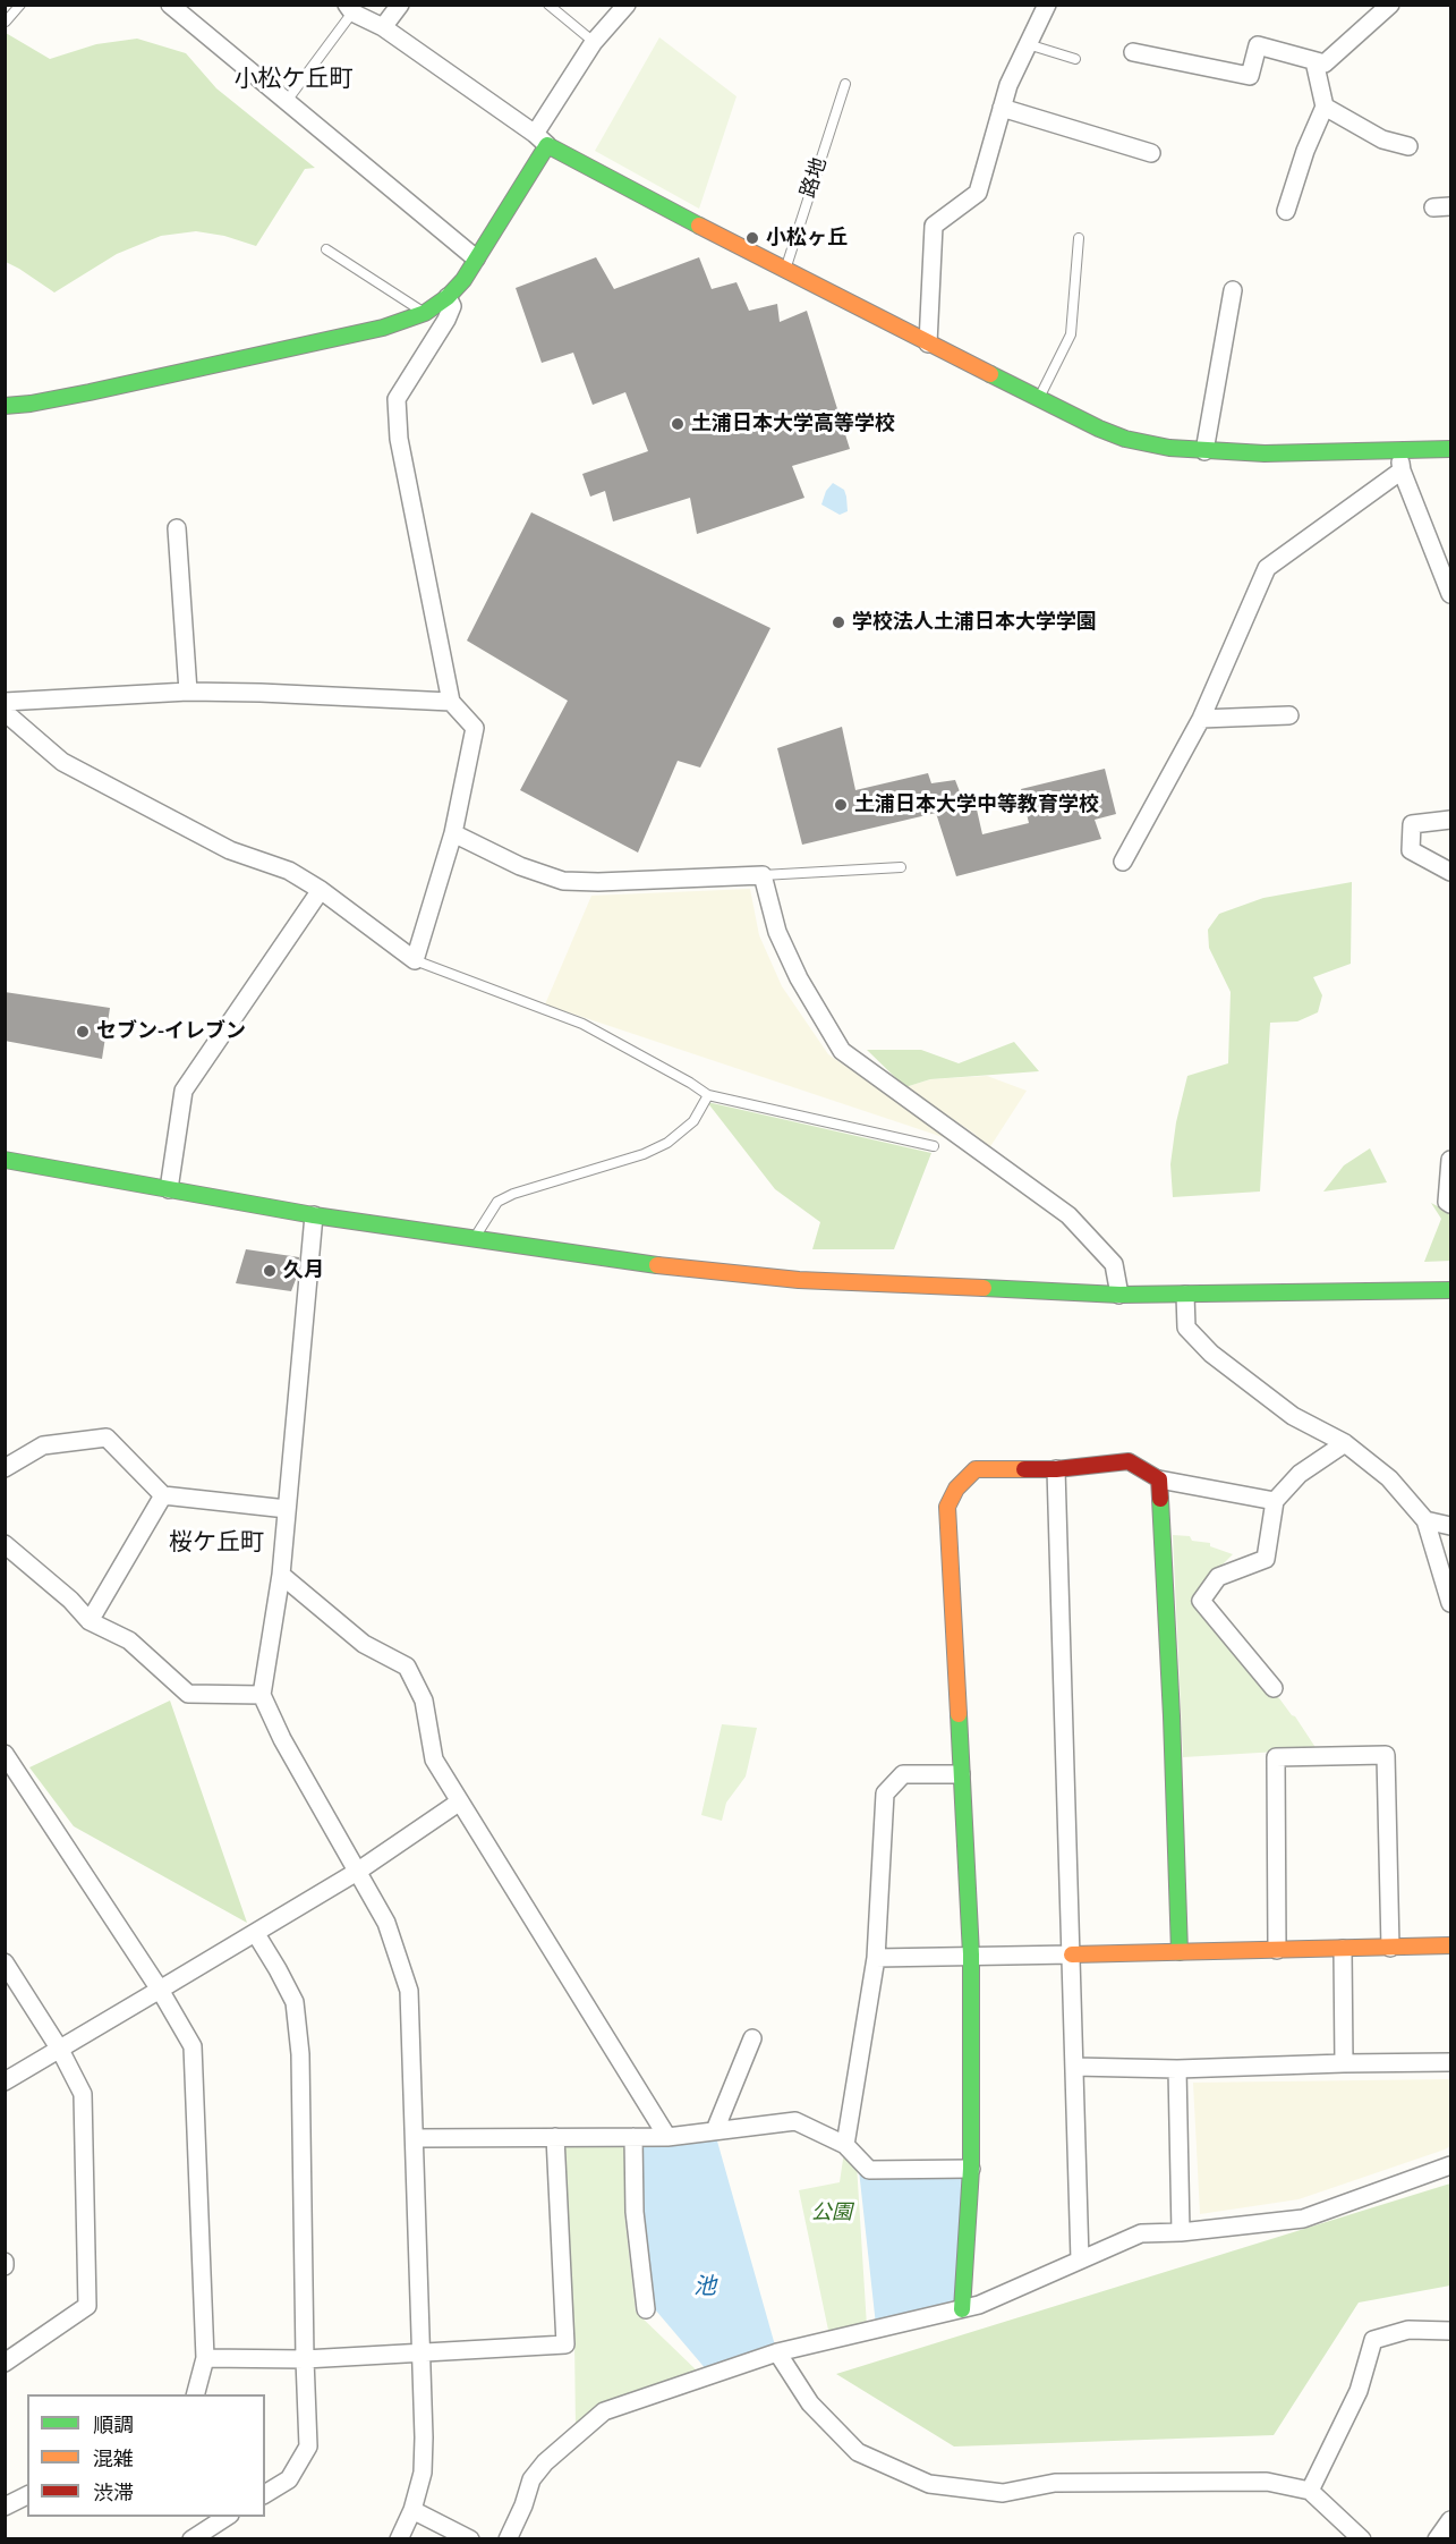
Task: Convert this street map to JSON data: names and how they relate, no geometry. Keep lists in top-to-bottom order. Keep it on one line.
{"streets":{"lane":["路地"]},"districts":["小松ケ丘町","桜ケ丘町"],"water":["池"],"parks":["公園"],"places":["小松ヶ丘","土浦日本大学高等学校","学校法人土浦日本大学学園","土浦日本大学中等教育学校","セブン-イレブン","久月"],"legend":["順調","混雑","渋滞"]}
